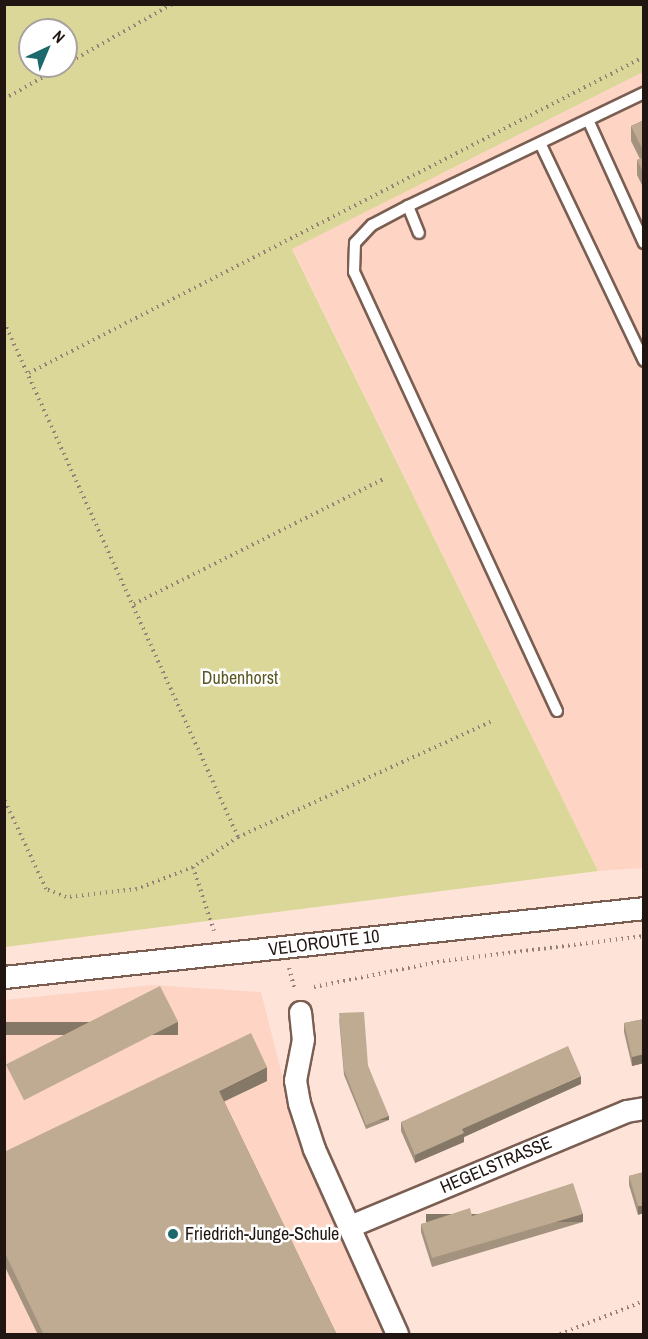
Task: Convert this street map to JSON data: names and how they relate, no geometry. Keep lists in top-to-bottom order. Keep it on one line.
{"streets":{"street":["VELOROUTE 10","HEGELSTRASSE"]},"parks":["Dubenhorst"],"places":["Friedrich-Junge-Schule"],"north":"top right"}
